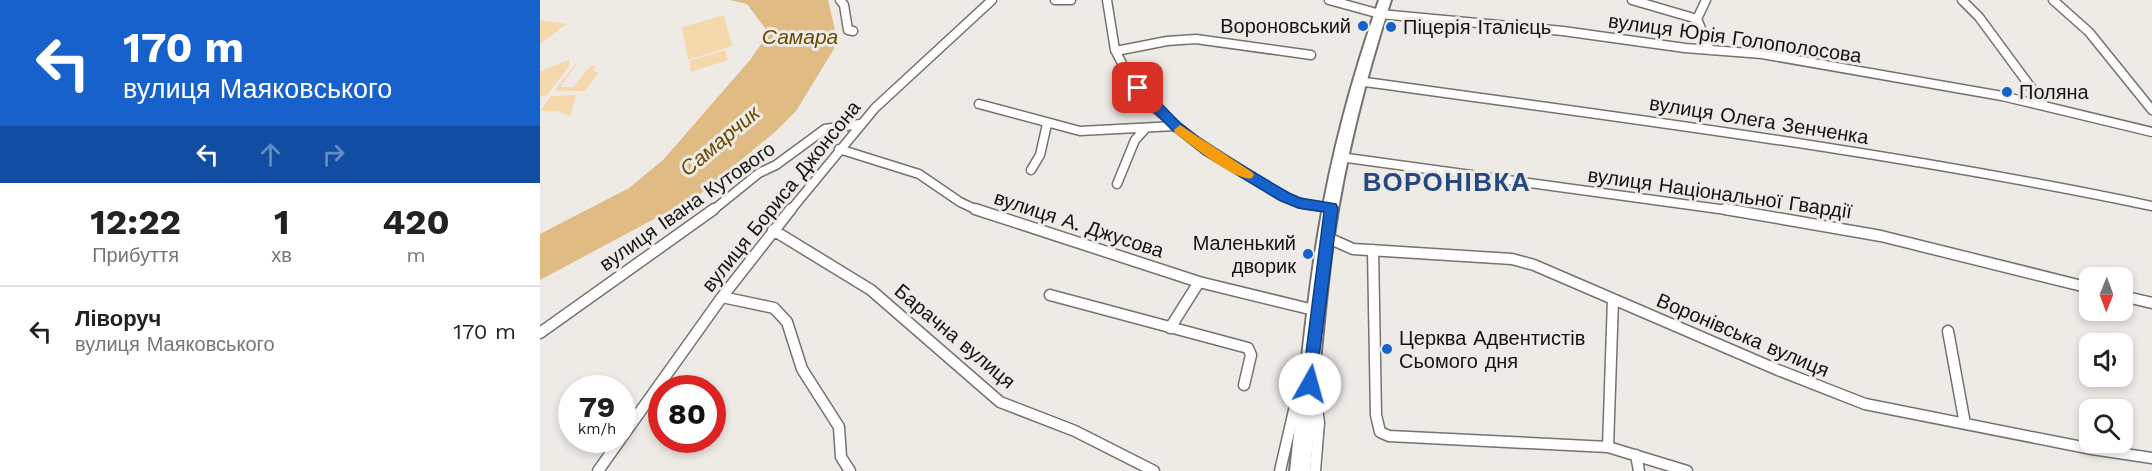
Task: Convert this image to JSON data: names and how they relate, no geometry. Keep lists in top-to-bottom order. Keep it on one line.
{"streets":{"street":["вулиця Юрія Голополосова","вулиця Олега Зенченка","вулиця Національної Гвардії","вулиця Бориса Джонсона","вулиця Івана Кутового","вулиця А. Джусова","Воронівська вулиця","Барачна вулиця"]},"crossings":[["вулиця Бориса Джонсона","вулиця Івана Кутового"],["вулиця Бориса Джонсона","вулиця А. Джусова"],["вулиця Бориса Джонсона","Барачна вулиця"]],"districts":["ВОРОНІВКА"],"water":["Самара","Самарчик"],"places":["Вороновський","Піцерія Італієць","Поляна","Маленький дворик","Церква Адвентистів Сьомого дня"],"north":"bottom","page":{"turn":["170 m","вулиця Маяковського"],"eta":["12:22","Прибуття","1","хв","420","m"],"list":[{"name":"Ліворуч","note":"вулиця Маяковського","value":"170 m"}],"speed":"79 km/h","limit":"80"}}
